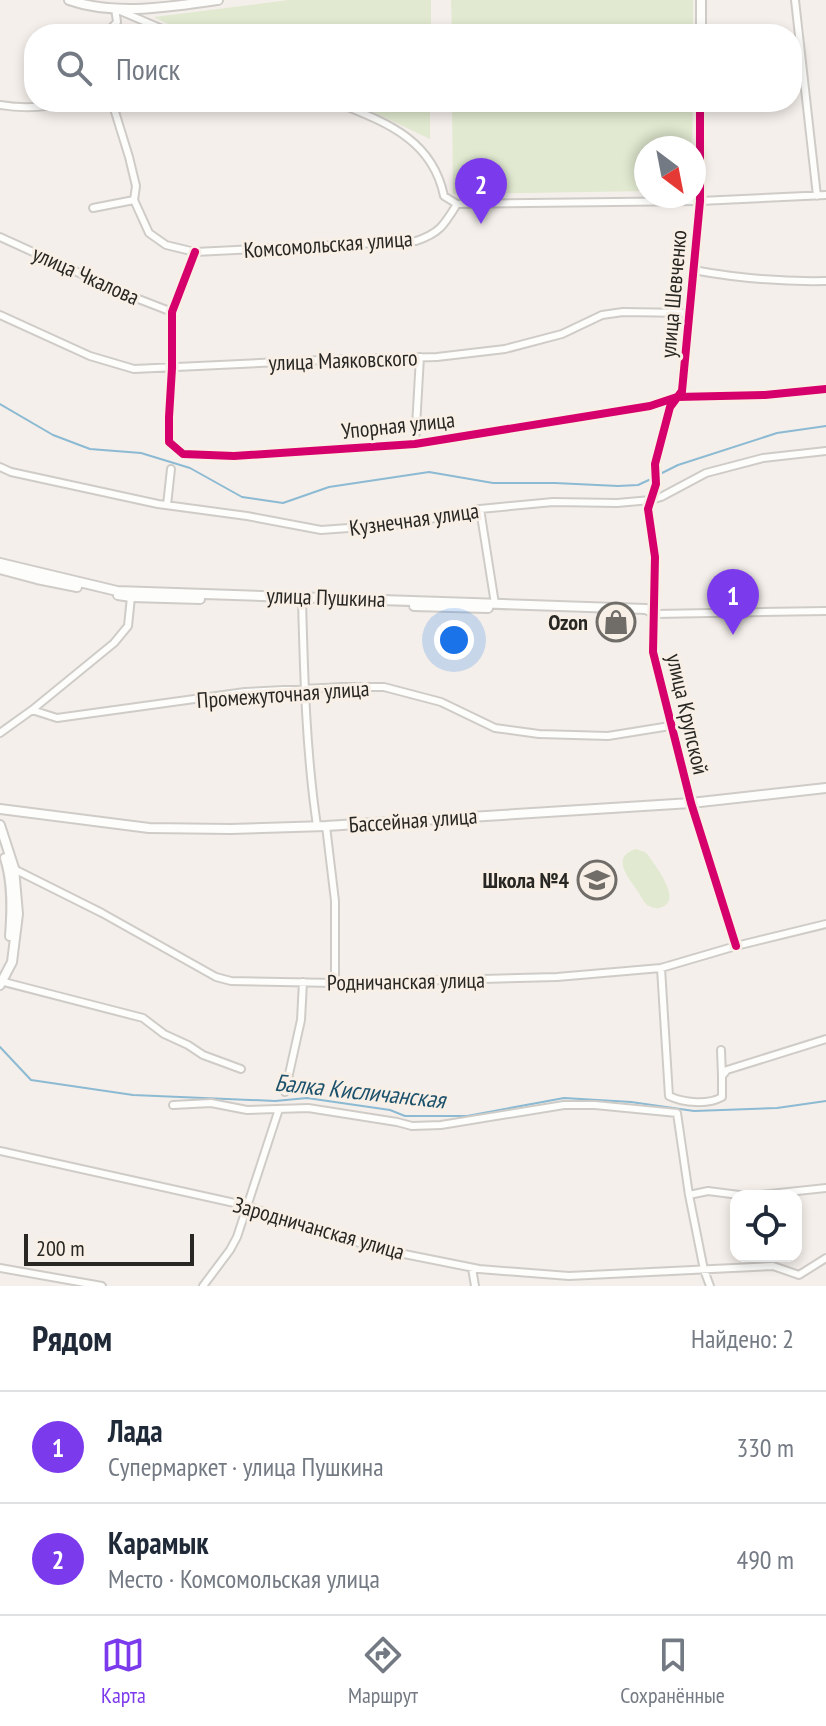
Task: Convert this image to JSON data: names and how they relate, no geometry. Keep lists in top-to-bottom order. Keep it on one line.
{"streets":{"street":["Комсомольская улица","улица Чкалова","улица Шевченко","улица Маяковского","Упорная улица","Кузнечная улица","улица Пушкина","Промежуточная улица","улица Крупской","Бассейная улица","Родничанская улица","Зародничанская улица"]},"crossings":[["Комсомольская улица","Упорная улица"],["улица Чкалова","Упорная улица"],["улица Шевченко","улица Маяковского"],["улица Шевченко","Упорная улица"],["улица Шевченко","улица Крупской"],["улица Маяковского","Упорная улица"],["Кузнечная улица","улица Крупской"],["улица Пушкина","улица Крупской"],["Промежуточная улица","улица Крупской"],["улица Крупской","Бассейная улица"],["улица Крупской","Родничанская улица"]],"water":["Балка Кисличанская"],"places":{"shop":["Ozon"],"school or university":["Школа №4"]},"scale_bar":"200 m","north":"bottom right","page":{"search":"Поиск","pins":["2","1"],"scale":"200 m","heading":["Рядом","Найдено: 2"],"list":[{"mark":"1","name":"Лада","note":"Супермаркет · улица Пушкина","value":"330 m"},{"mark":"2","name":"Карамык","note":"Место · Комсомольская улица","value":"490 m"}],"nav":["Карта","Маршрут","Сохранённые"]}}
